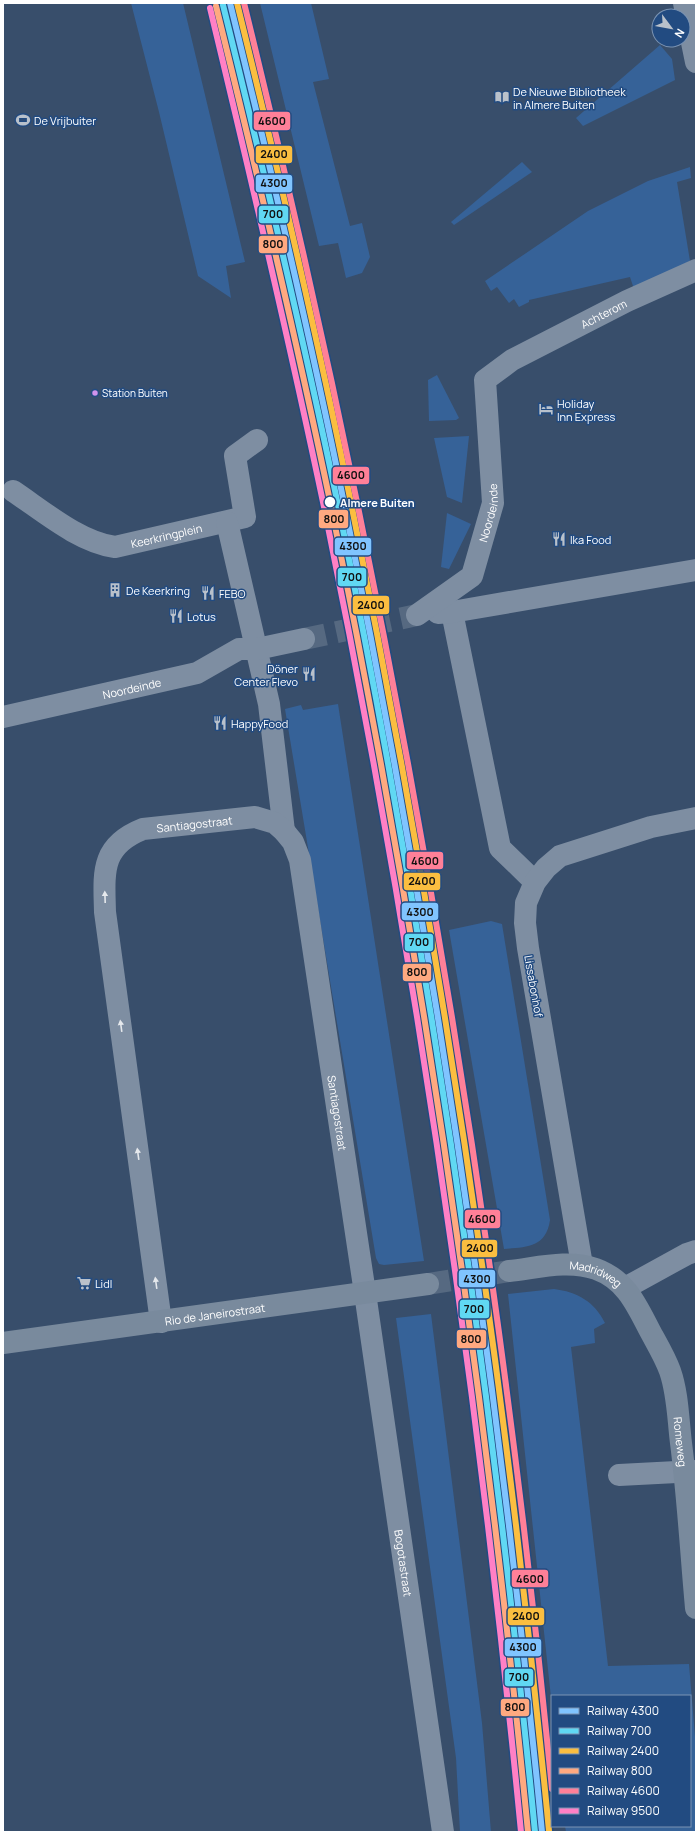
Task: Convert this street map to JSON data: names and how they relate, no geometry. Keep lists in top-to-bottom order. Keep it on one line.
{"streets":{"street":["Achterom","Noordeinde","Keerkringplein","Santiagostraat","Lissabonhof","Madridweg","Rio de Janeirostraat","Romeweg","Bogotastraat"]},"crossings":[["Achterom","Noordeinde"],["Santiagostraat","Rio de Janeirostraat"],["Santiagostraat","Bogotastraat"],["Lissabonhof","Madridweg"],["Madridweg","Romeweg"],["Rio de Janeirostraat","Bogotastraat"]],"places":{"library":["De Nieuwe Bibliotheek in Almere Buiten"],"sports":["De Vrijbuiter"],"other":["Station Buiten","Almere Buiten"],"hotel":["Holiday Inn Express"],"restaurant":["Ika Food","FEBO","Lotus","Döner Center Flevo","HappyFood"],"building":["De Keerkring"],"supermarket":["Lidl"]},"lines":["rail line 4300","rail line 2400","rail line 4600","rail line 700","rail line 800","rail line 9500"],"legend":["Railway 4300","Railway 700","Railway 2400","Railway 800","Railway 4600","Railway 9500"],"north":"bottom right"}
